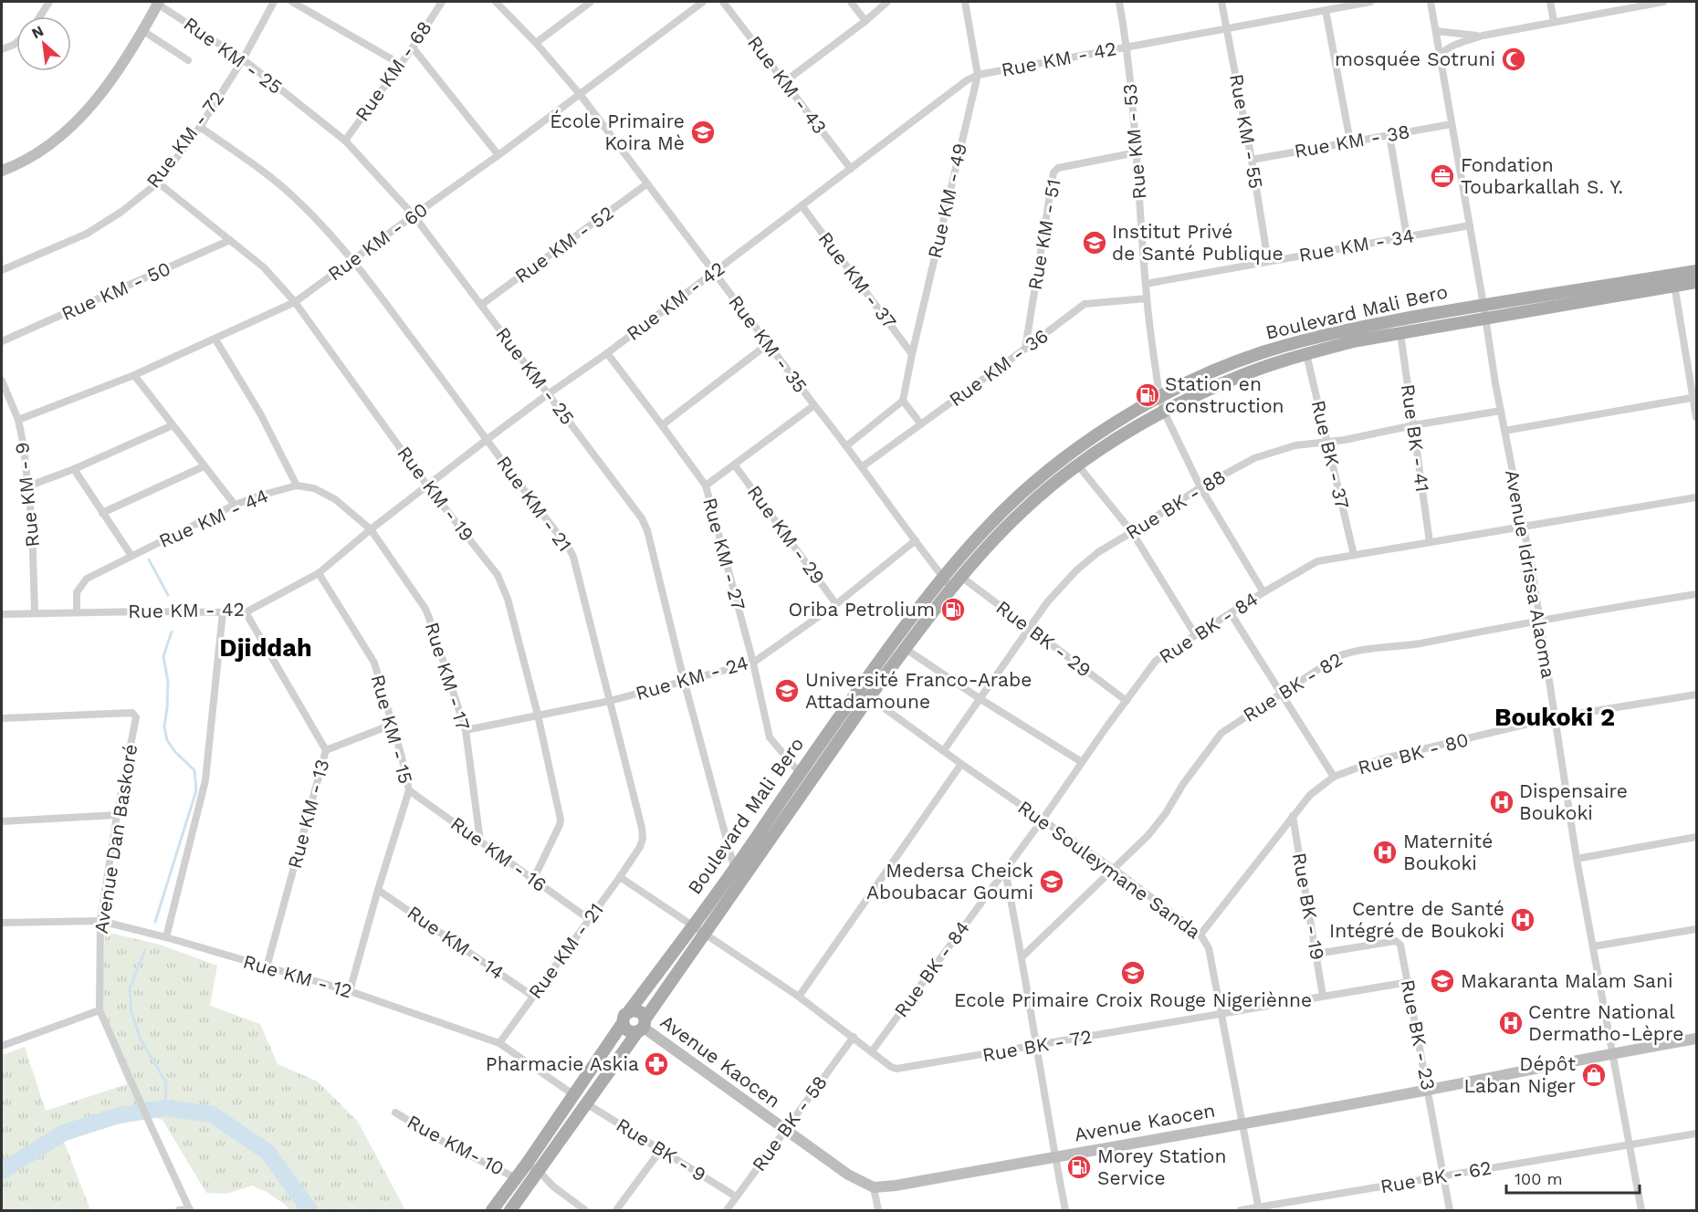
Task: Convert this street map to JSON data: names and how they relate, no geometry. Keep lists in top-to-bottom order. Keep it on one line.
{"streets":{"main road":["Boulevard Mali Bero"],"street":["Rue KM - 25","Rue KM - 42","Rue KM - 68","Rue KM - 43","Rue KM - 55","Rue KM - 72","Rue KM - 53","Rue KM - 38","Rue KM - 49","Rue KM - 51","Rue KM - 60","Rue KM - 52","Rue KM - 34","Rue KM - 37","Rue KM - 50","Rue KM - 35","Rue KM - 36","Rue BK - 41","Rue BK - 37","Rue KM - 19","Rue KM - 9","Rue KM - 21","Rue BK - 88","Rue KM - 44","Rue KM - 29","Rue KM - 27","Avenue Idrissa Alaoma","Rue BK - 84","Rue BK - 29","Rue KM - 17","Rue KM - 24","Rue BK - 82","Rue KM - 15","Rue BK - 80","Rue KM - 13","Avenue Dan Baskoré","Rue KM - 16","Rue Souleymane Sanda","Rue BK - 19","Rue KM - 14","Rue KM - 12","Rue BK - 23","Rue BK - 72","Avenue Kaocen","Rue BK - 58","Rue KM- 10","Rue BK - 9","Rue BK - 62"]},"crossings":[["Rue KM - 25","Rue KM - 42"],["Rue KM - 25","Rue KM - 68"],["Rue KM - 25","Rue KM - 72"],["Rue KM - 25","Rue KM - 60"],["Rue KM - 25","Rue KM - 52"],["Rue KM - 25","Boulevard Mali Bero"],["Rue KM - 25","Rue KM - 24"],["Rue KM - 42","Rue KM - 43"],["Rue KM - 42","Rue KM - 55"],["Rue KM - 42","Rue KM - 53"],["Rue KM - 42","Rue KM - 49"],["Rue KM - 42","Rue KM - 37"],["Rue KM - 42","Rue KM - 35"],["Rue KM - 42","Rue KM - 19"],["Rue KM - 42","Rue KM - 9"],["Rue KM - 42","Rue KM - 21"],["Rue KM - 42","Rue KM - 44"],["Rue KM - 42","Rue KM - 27"],["Rue KM - 42","Rue KM - 17"],["Rue KM - 42","Rue KM - 15"],["Rue KM - 42","Rue KM - 13"],["Rue KM - 55","Rue KM - 38"],["Rue KM - 55","Rue KM - 34"],["Rue KM - 72","Rue KM - 19"],["Rue KM - 72","Rue KM - 21"],["Rue KM - 53","Rue KM - 51"],["Rue KM - 53","Rue KM - 34"],["Rue KM - 53","Boulevard Mali Bero"],["Rue KM - 53","Rue KM - 36"],["Rue KM - 53","Rue BK - 88"],["Rue KM - 53","Rue BK - 84"],["Rue KM - 38","Avenue Idrissa Alaoma"],["Rue KM - 49","Rue KM - 37"],["Rue KM - 51","Rue KM - 36"],["Rue KM - 60","Rue KM - 35"],["Rue KM - 60","Rue KM - 19"],["Rue KM - 60","Rue KM - 9"],["Rue KM - 60","Rue KM - 21"],["Rue KM - 52","Rue KM - 35"],["Rue KM - 34","Avenue Idrissa Alaoma"],["Rue KM - 50","Rue KM - 19"],["Boulevard Mali Bero","Rue KM - 35"],["Boulevard Mali Bero","Rue BK - 41"],["Boulevard Mali Bero","Rue BK - 37"],["Boulevard Mali Bero","Rue KM - 27"],["Boulevard Mali Bero","Avenue Idrissa Alaoma"],["Boulevard Mali Bero","Rue BK - 29"],["Boulevard Mali Bero","Rue Souleymane Sanda"],["Boulevard Mali Bero","Rue BK - 72"],["Boulevard Mali Bero","Avenue Kaocen"],["Boulevard Mali Bero","Rue BK - 9"],["Rue KM - 35","Rue KM - 36"],["Rue KM - 35","Rue KM - 24"],["Rue BK - 41","Rue BK - 88"],["Rue BK - 41","Rue BK - 84"],["Rue BK - 37","Rue BK - 88"],["Rue BK - 37","Rue BK - 84"],["Rue KM - 19","Rue KM - 24"],["Rue KM - 19","Rue KM - 16"],["Rue KM - 21","Rue KM - 24"],["Rue KM - 21","Rue KM - 16"],["Rue KM - 21","Rue KM - 14"],["Rue KM - 21","Rue KM - 12"],["Rue KM - 21","Rue BK - 72"],["Rue BK - 88","Avenue Idrissa Alaoma"],["Rue BK - 88","Rue BK - 29"],["Rue BK - 88","Rue Souleymane Sanda"],["Rue KM - 29","Rue KM - 24"],["Rue KM - 27","Rue KM - 24"],["Avenue Idrissa Alaoma","Rue BK - 84"],["Avenue Idrissa Alaoma","Rue BK - 82"],["Avenue Idrissa Alaoma","Rue BK - 80"],["Avenue Idrissa Alaoma","Avenue Kaocen"],["Avenue Idrissa Alaoma","Rue BK - 62"],["Rue BK - 84","Rue BK - 29"],["Rue BK - 84","Rue Souleymane Sanda"],["Rue BK - 84","Rue BK - 72"],["Rue KM - 17","Rue KM - 24"],["Rue KM - 17","Rue KM - 16"],["Rue BK - 82","Rue Souleymane Sanda"],["Rue KM - 15","Rue KM - 16"],["Rue KM - 15","Rue KM - 14"],["Rue KM - 15","Rue KM - 12"],["Rue BK - 80","Rue Souleymane Sanda"],["Rue BK - 80","Rue BK - 19"],["Rue KM - 13","Rue KM - 12"],["Avenue Dan Baskoré","Rue KM - 12"],["Rue Souleymane Sanda","Rue BK - 72"],["Rue Souleymane Sanda","Avenue Kaocen"],["Rue Souleymane Sanda","Rue BK - 62"],["Rue BK - 19","Rue BK - 23"],["Rue BK - 19","Rue BK - 72"],["Rue BK - 23","Rue BK - 72"],["Rue BK - 23","Avenue Kaocen"],["Rue BK - 23","Rue BK - 62"],["Rue BK - 72","Rue BK - 58"],["Avenue Kaocen","Rue BK - 58"],["Rue BK - 58","Rue BK - 9"]],"districts":["Djiddah","Boukoki 2"],"places":{"mosque":["mosquée Sotruni"],"school or university":["École Primaire Koira Mè","Institut Privé de Santé Publique","Université Franco-Arabe Attadamoune","Medersa Cheick Aboubacar Goumi","Ecole Primaire Croix Rouge Nigeriènne","Makaranta Malam Sani"],"office":["Fondation Toubarkallah S. Y."],"fuel station":["Station en construction","Oriba Petrolium","Morey Station Service"],"hospital":["Dispensaire Boukoki","Maternité Boukoki","Centre de Santé Intégré de Boukoki","Centre National Dermatho-Lèpre"],"pharmacy":["Pharmacie Askia"],"shop":["Dépôt Laban Niger"]},"scale_bar":"100 m","north":"top left"}
